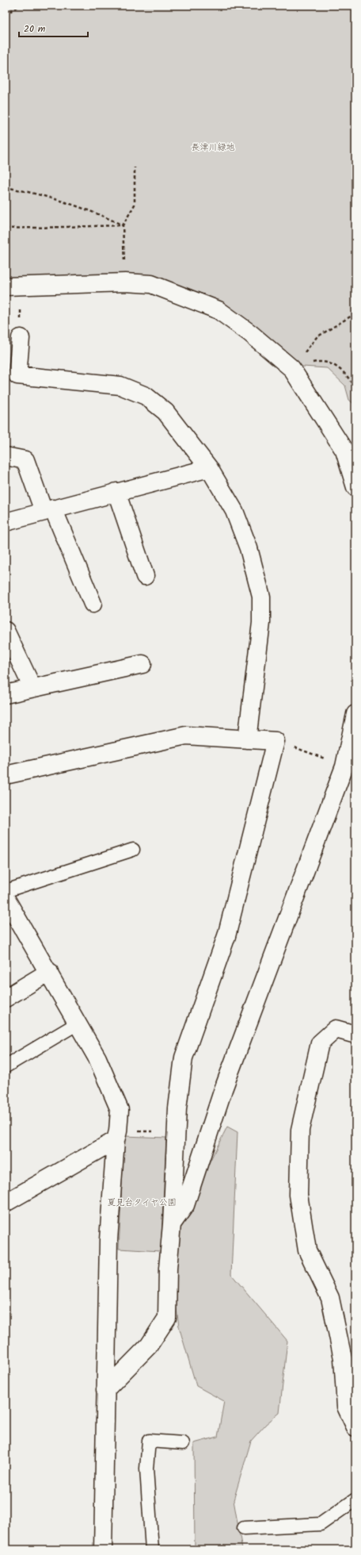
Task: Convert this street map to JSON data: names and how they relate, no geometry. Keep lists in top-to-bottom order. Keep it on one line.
{"parks":["長津川緑地","夏見台タイヤ公園"],"scale_bar":"20 m"}
